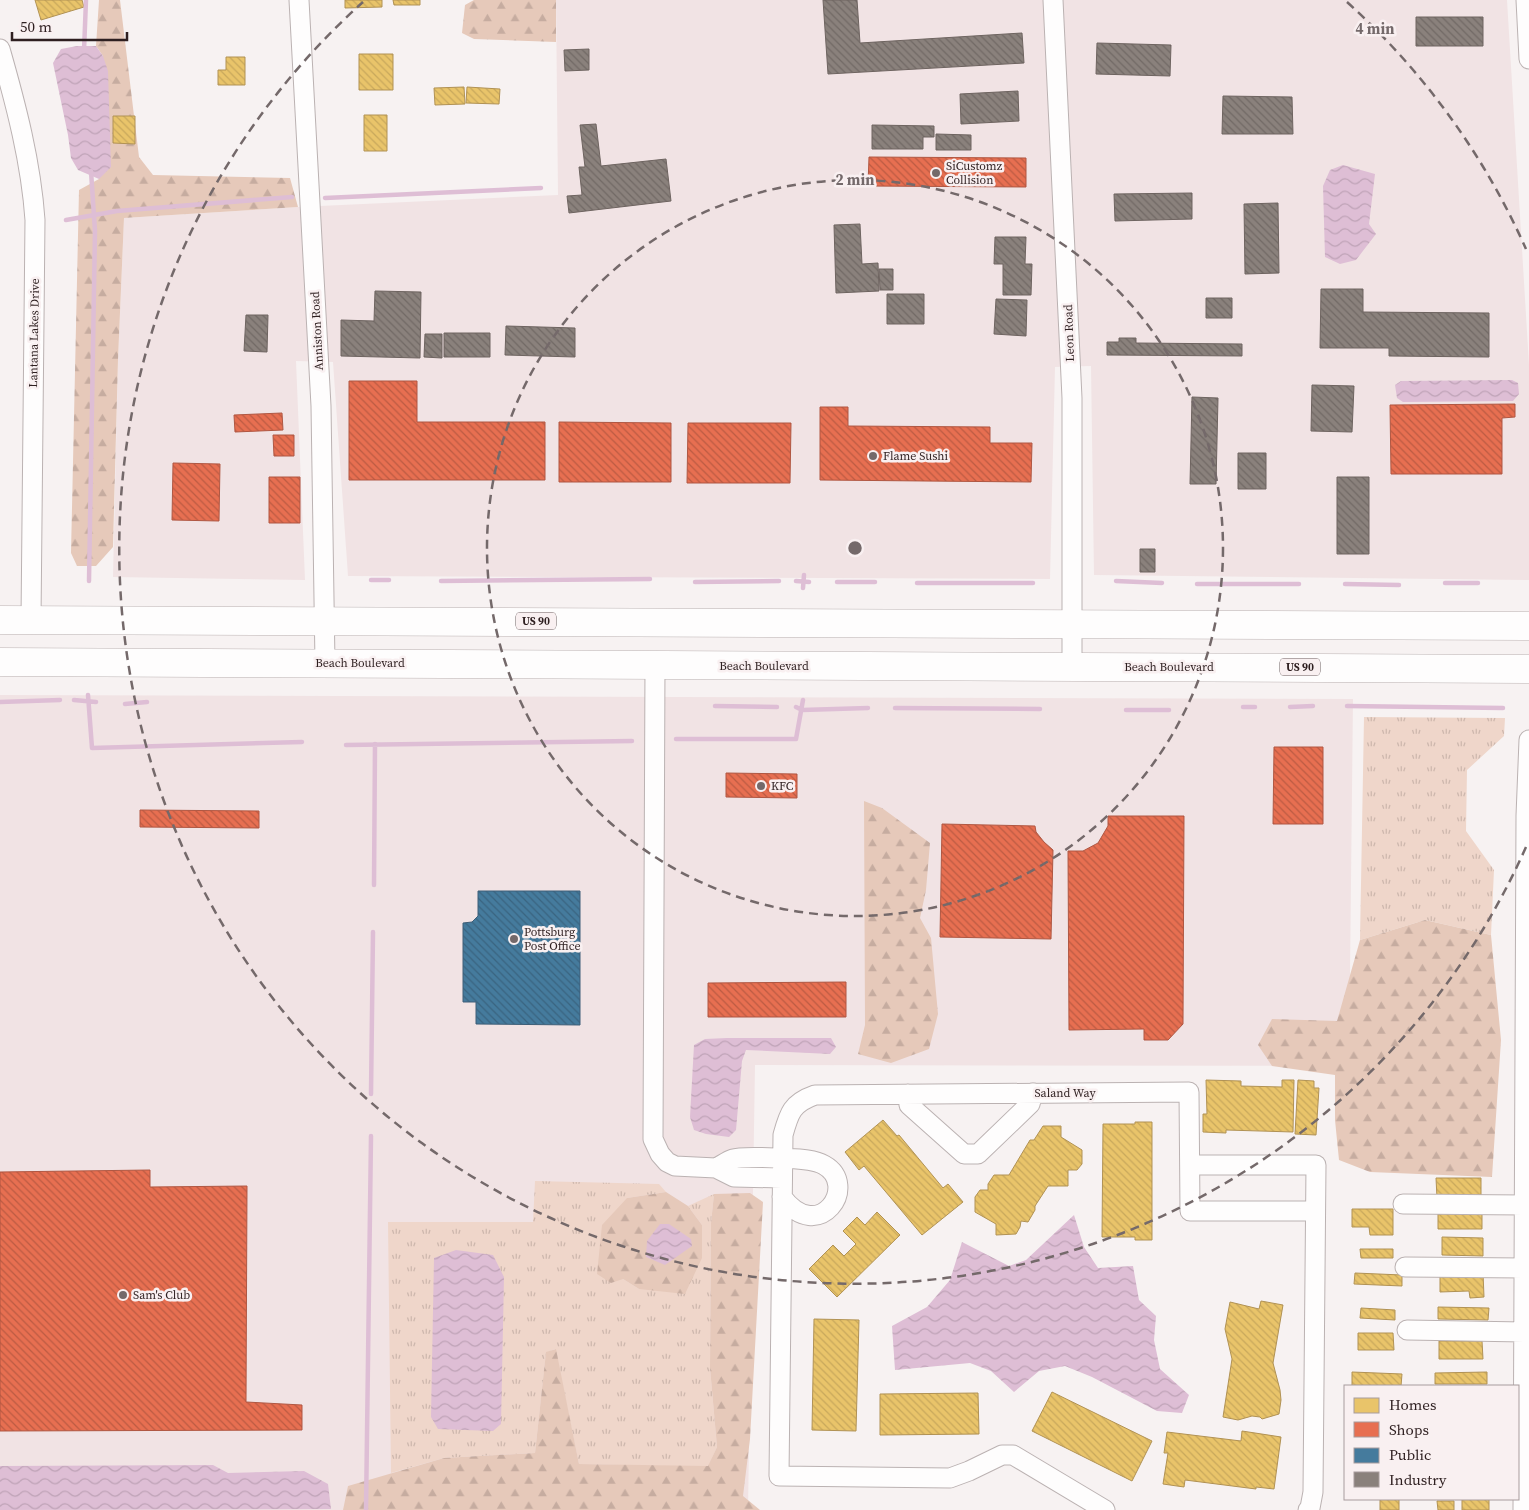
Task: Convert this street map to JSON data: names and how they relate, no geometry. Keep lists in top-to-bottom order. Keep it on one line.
{"streets":{"highway":["US 90","Beach Boulevard"],"street":["Anniston Road","Lantana Lakes Drive","Leon Road","Saland Way"]},"crossings":[["Anniston Road","US 90"],["Anniston Road","Beach Boulevard"],["Lantana Lakes Drive","US 90"],["Leon Road","US 90"],["Leon Road","Beach Boulevard"]],"places":["SiCustomz Collision","Flame Sushi","KFC","Pottsburg Post Office","Sam's Club"],"legend":["Homes","Shops","Public","Industry"],"scale_bar":"50 m","rings":["4 min","2 min"]}
